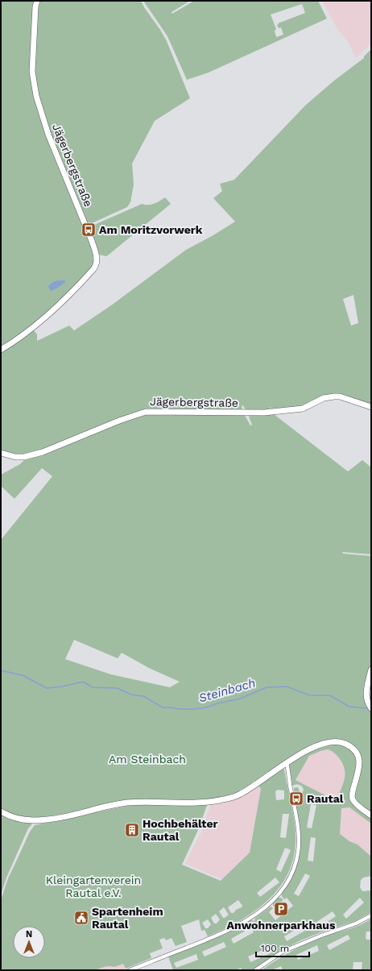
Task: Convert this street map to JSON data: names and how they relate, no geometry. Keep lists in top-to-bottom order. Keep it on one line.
{"streets":{"street":["Jägerbergstraße"]},"water":["Steinbach"],"parks":["Am Steinbach","Kleingartenverein Rautal e.V."],"places":{"bus stop":["Am Moritzvorwerk","Rautal"],"building":["Hochbehälter Rautal"],"parking":["Anwohnerparkhaus"],"public building":["Spartenheim Rautal"]},"scale_bar":"100 m","north":"top"}
